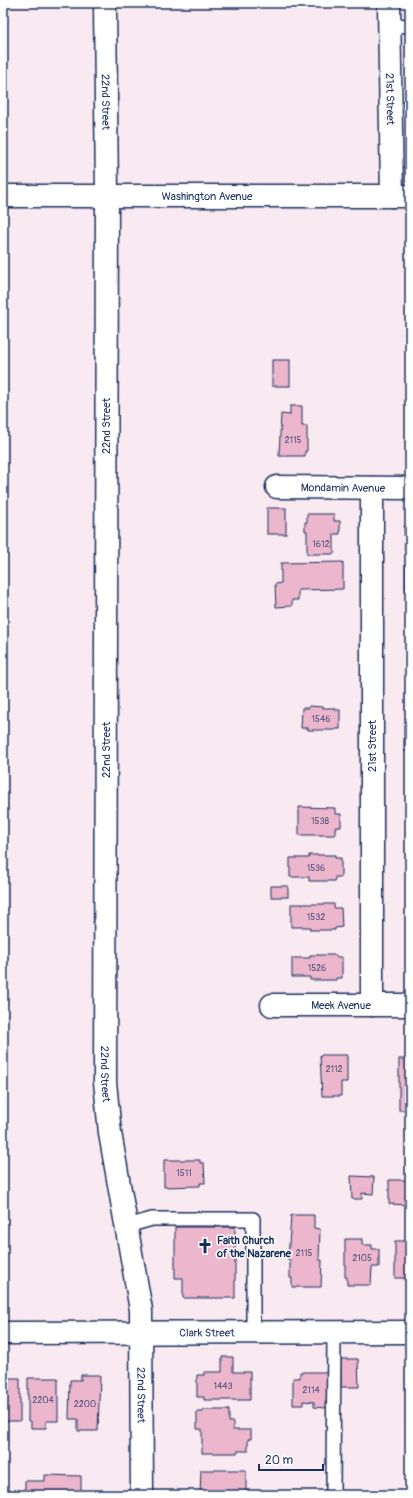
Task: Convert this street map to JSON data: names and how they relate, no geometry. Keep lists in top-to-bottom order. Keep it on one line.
{"streets":{"street":["21st Street","22nd Street","Washington Avenue","Mondamin Avenue","Meek Avenue","Clark Street"]},"crossings":[["21st Street","Washington Avenue"],["21st Street","Mondamin Avenue"],["21st Street","Meek Avenue"],["22nd Street","Washington Avenue"],["22nd Street","Clark Street"]],"places":{"church":["Faith Church of the Nazarene"]},"house_numbers":["2115","1612","1546","1538","1536","1532","1526","2112","1511","2115","2105","1443","2114","2204","2200"],"scale_bar":"20 m"}
